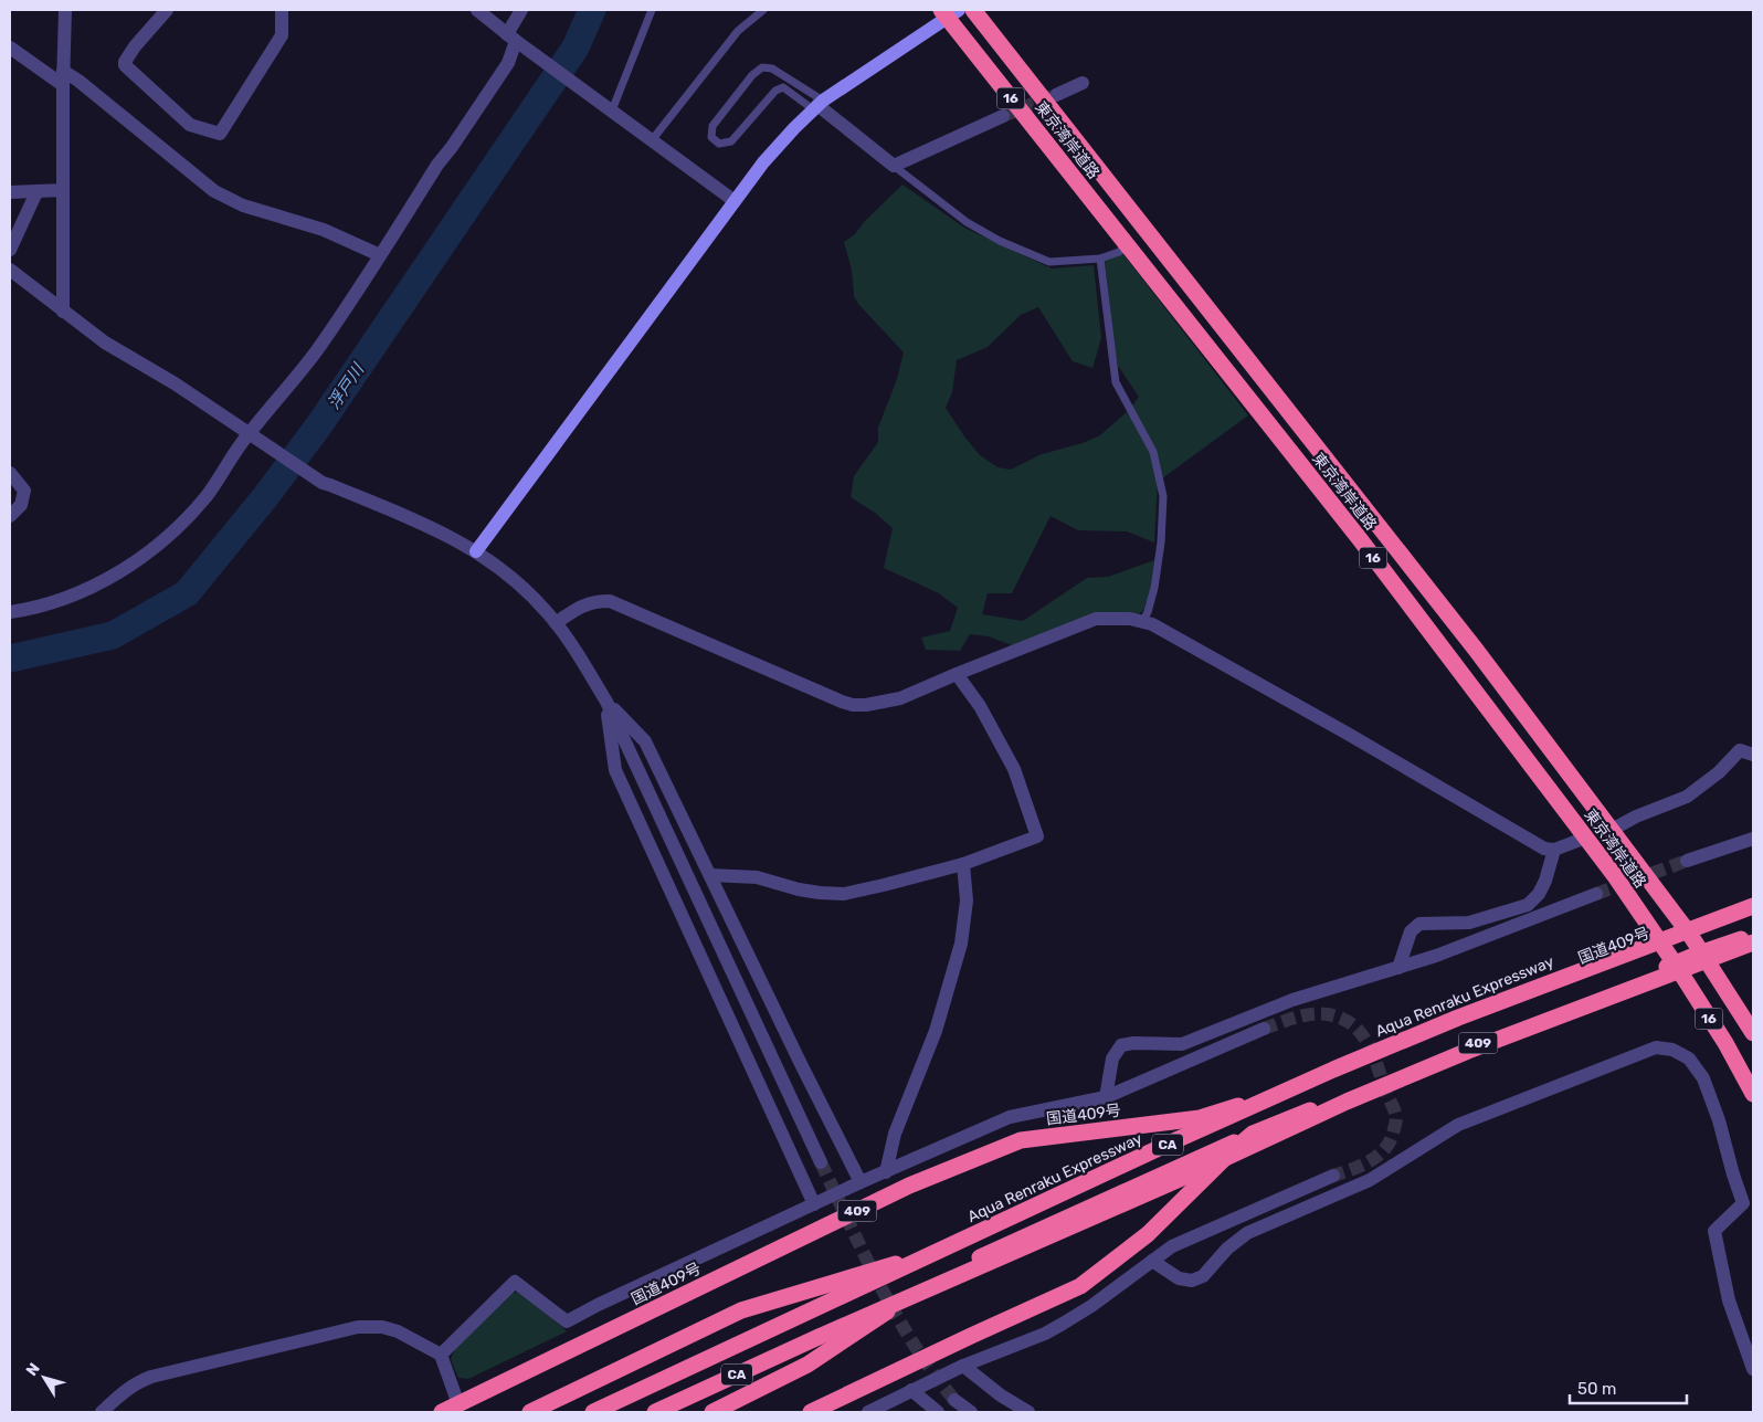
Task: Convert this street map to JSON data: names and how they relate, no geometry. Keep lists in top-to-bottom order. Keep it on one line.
{"streets":{"highway":["16","東京湾岸道路","国道409号","Aqua Renraku Expressway","409","CA"]},"crossings":[["東京湾岸道路","国道409号"],["東京湾岸道路","409"]],"water":["浮戸川"],"scale_bar":"50 m","north":"top left"}
